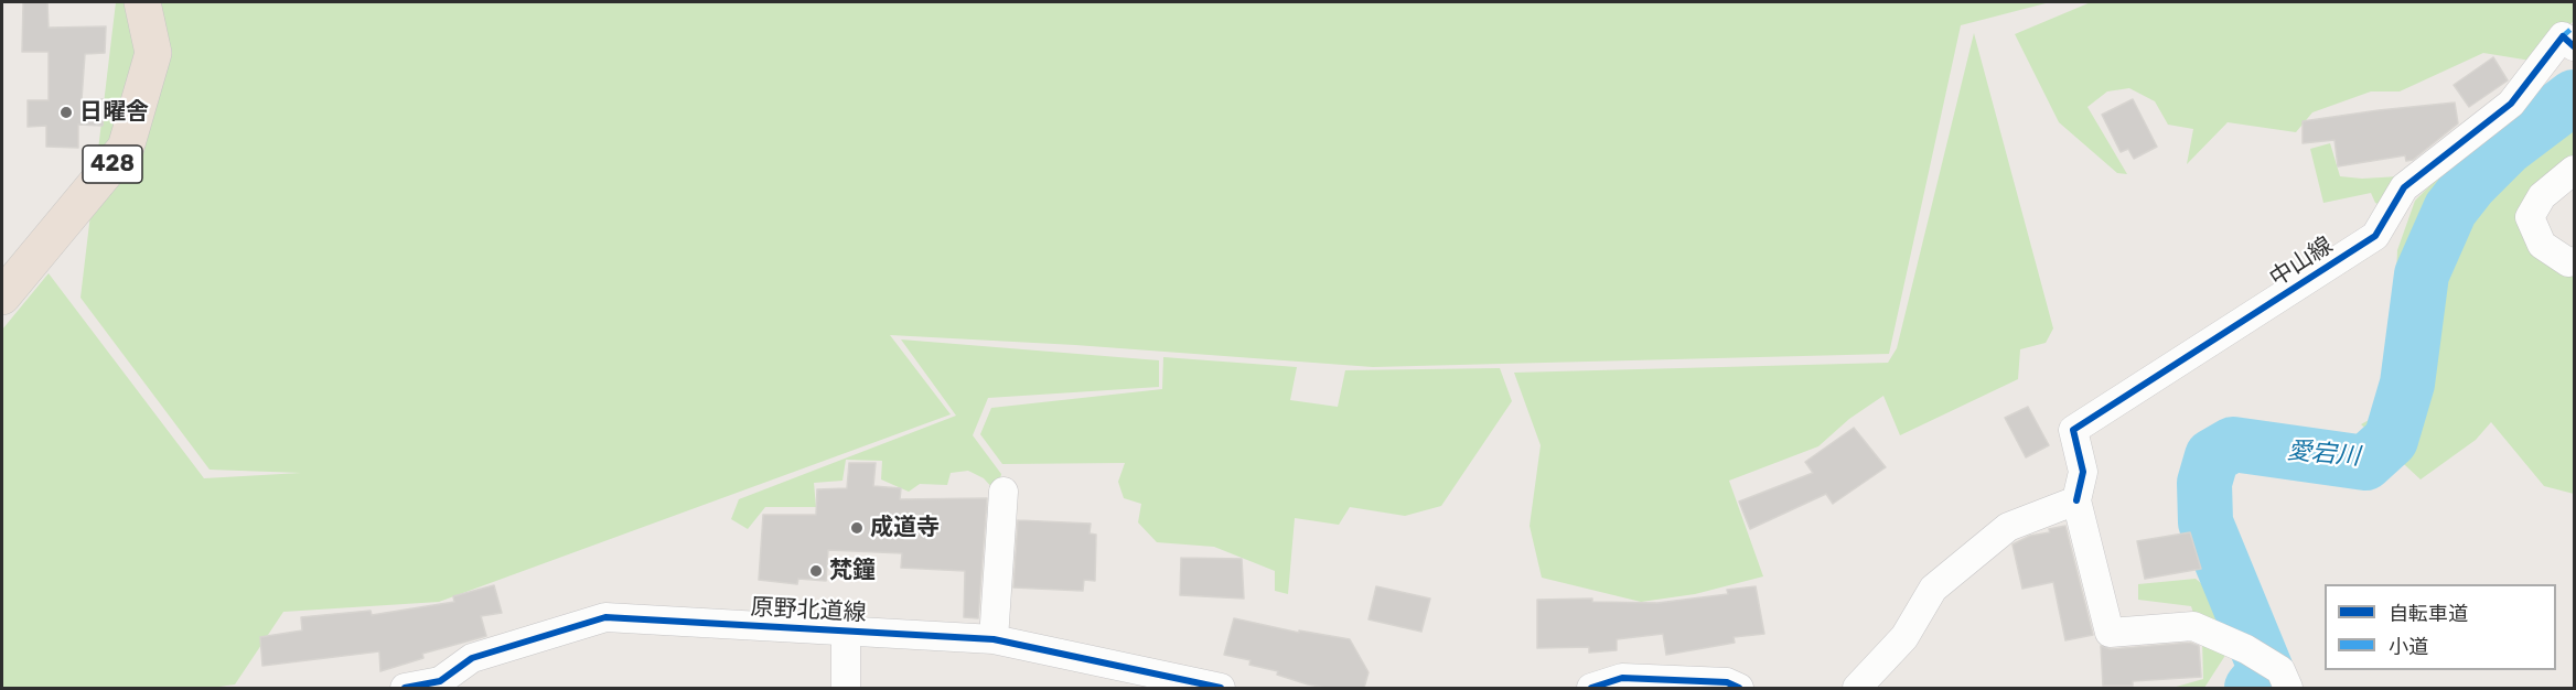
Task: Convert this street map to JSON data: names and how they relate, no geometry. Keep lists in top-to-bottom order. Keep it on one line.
{"streets":{"highway":["428"],"street":["中山線","原野北道線"]},"water":["愛宕川"],"places":["日曜舎","成道寺","梵鐘"],"legend":["自転車道","小道"]}
